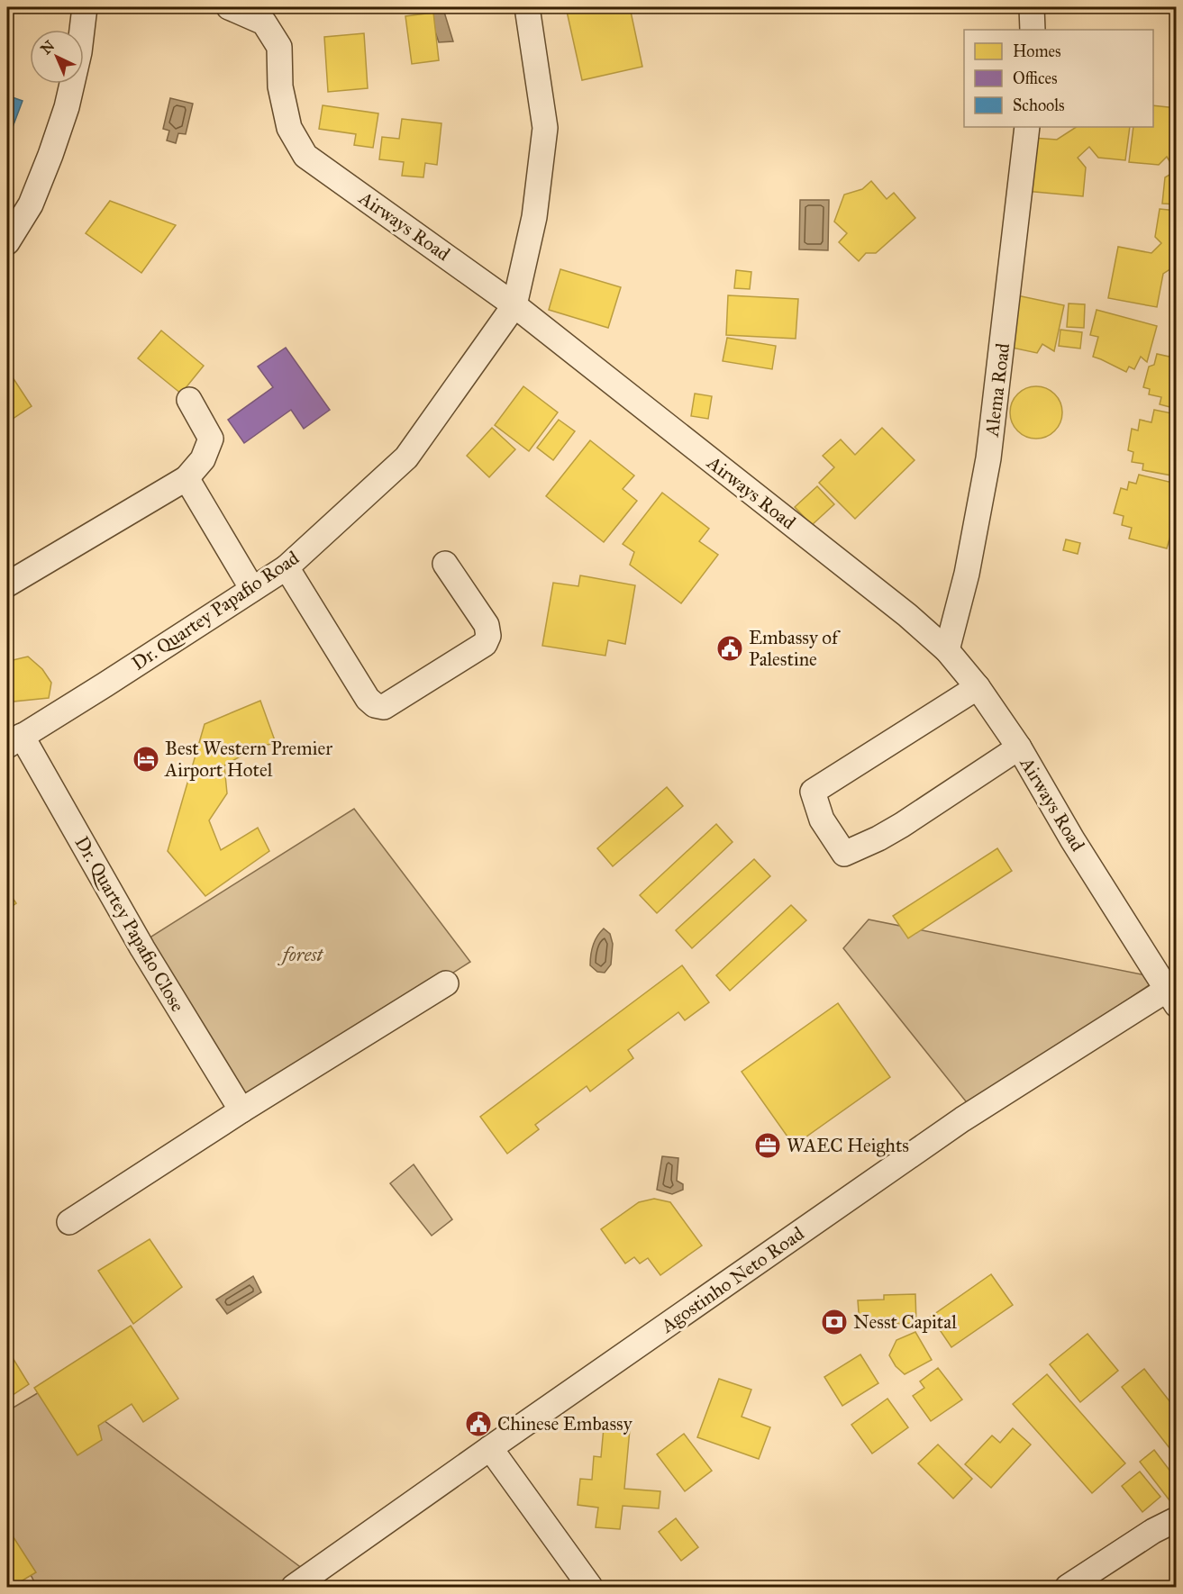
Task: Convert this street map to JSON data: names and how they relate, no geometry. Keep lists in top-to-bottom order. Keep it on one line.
{"streets":{"street":["Airways Road","Alema Road","Dr. Quartey Papafio Road","Dr. Quartey Papafio Close","Agostinho Neto Road"]},"crossings":[["Airways Road","Alema Road"],["Airways Road","Dr. Quartey Papafio Road"],["Airways Road","Agostinho Neto Road"],["Dr. Quartey Papafio Road","Dr. Quartey Papafio Close"]],"parks":["forest"],"places":{"public building":["Embassy of Palestine","Chinese Embassy"],"hotel":["Best Western Premier Airport Hotel"],"office":["WAEC Heights"],"bank":["Nesst Capital"]},"legend":["Homes","Offices","Schools"],"north":"top left"}
